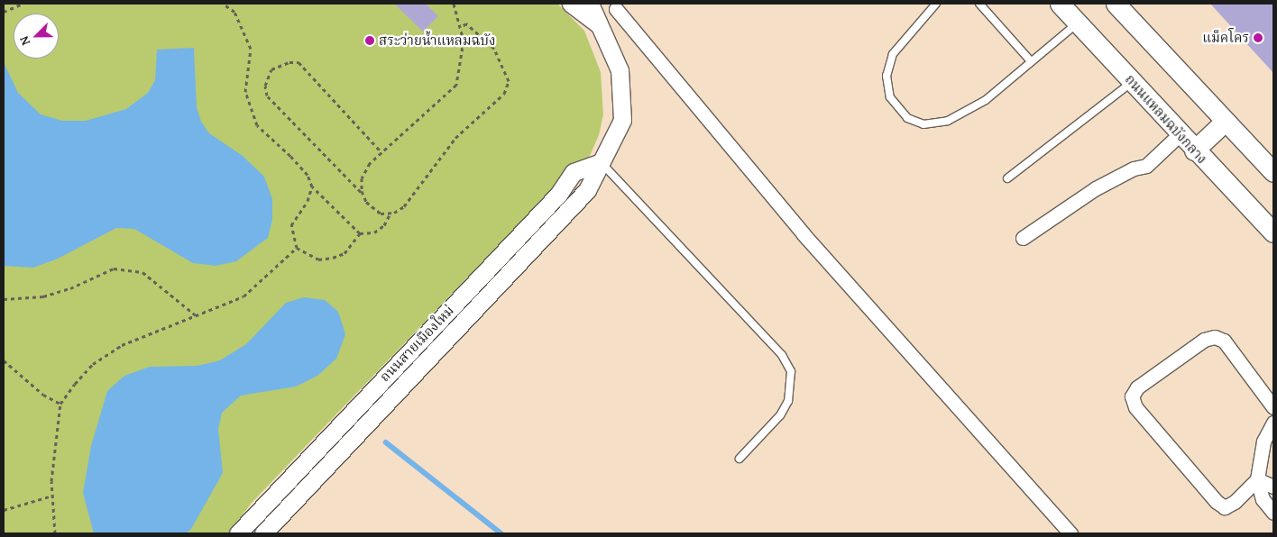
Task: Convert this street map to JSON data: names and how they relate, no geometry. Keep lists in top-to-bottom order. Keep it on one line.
{"streets":{"main road":["ถนนแหลมฉบังกลาง"],"street":["ถนนสายเมืองใหม่"]},"places":["แม็คโคร","สระว่ายน้ำแหลมฉบัง"],"north":"bottom left"}
